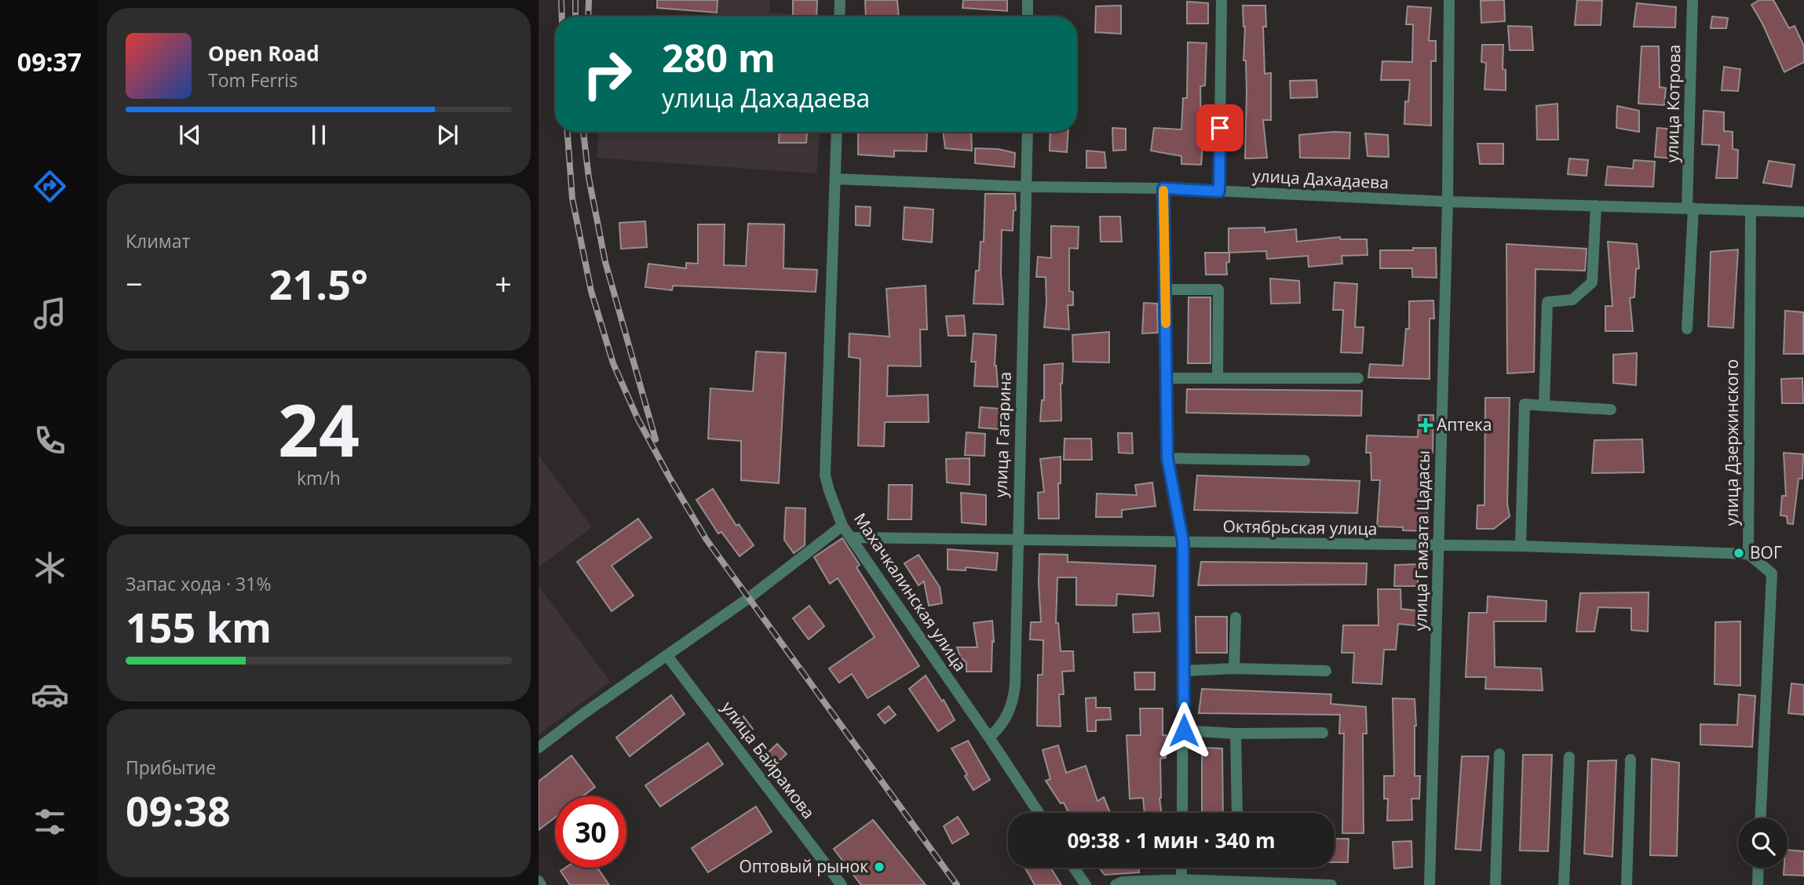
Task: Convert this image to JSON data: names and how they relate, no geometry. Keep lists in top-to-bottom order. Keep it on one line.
{"streets":{"street":["улица Котрова","улица Дахадаева","улица Гагарина","улица Дзержинского","Октябрьская улица","улица Гамзата Цадасы","Махачкалинская улица","улица Байрамова"]},"crossings":[["улица Котрова","улица Дахадаева"],["улица Дахадаева","улица Гагарина"],["улица Дахадаева","улица Дзержинского"],["улица Дахадаева","улица Гамзата Цадасы"],["улица Дахадаева","Махачкалинская улица"],["улица Гагарина","Октябрьская улица"],["улица Гагарина","Махачкалинская улица"],["улица Дзержинского","Октябрьская улица"],["Октябрьская улица","улица Гамзата Цадасы"],["Октябрьская улица","Махачкалинская улица"]],"places":{"health":["Аптека"],"other":["ВОГ","Оптовый рынок"]},"page":{"tabs":"09:37","turn":["280 m","улица Дахадаева"],"song":["Open Road","Tom Ferris"],"tile":["Климат",["24","km/h"],["Запас хода · 31%","155 km"],["Прибытие","09:38"]],"heat":["−","21.5°","+"],"limit":"30","trip":"09:38 · 1 мин · 340 m"}}
